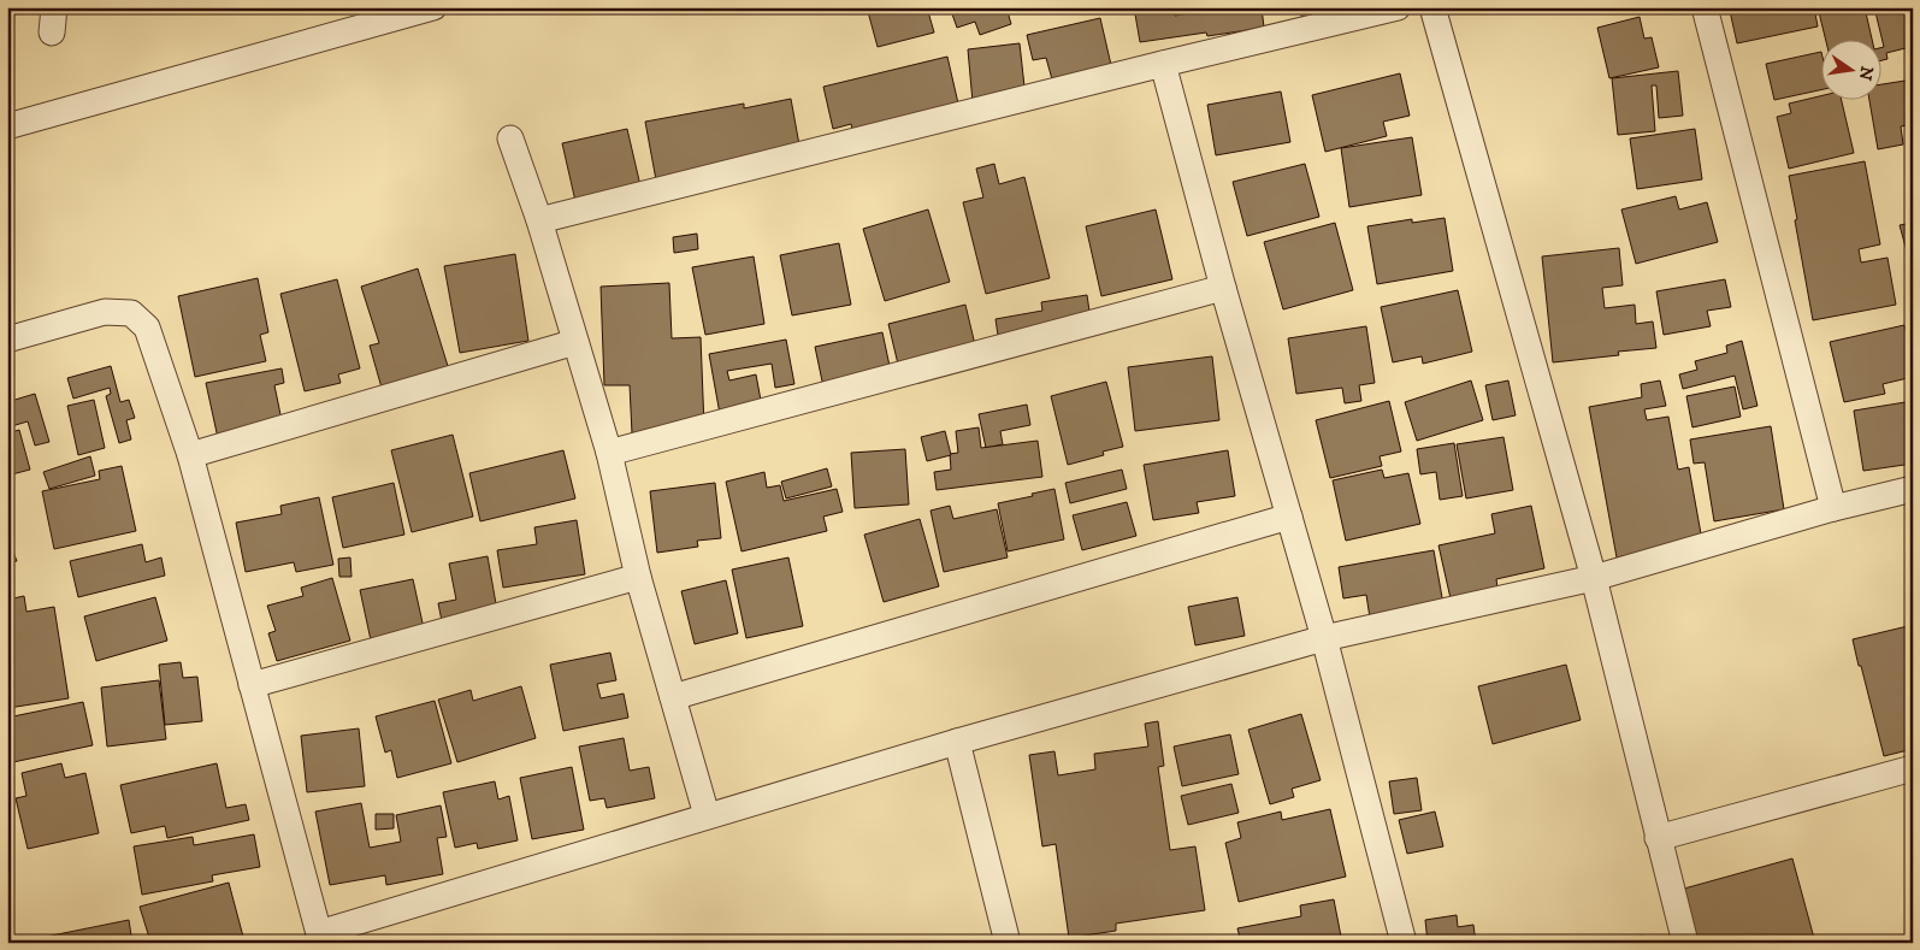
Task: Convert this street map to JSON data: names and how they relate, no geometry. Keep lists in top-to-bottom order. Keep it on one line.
{"north":"right"}
